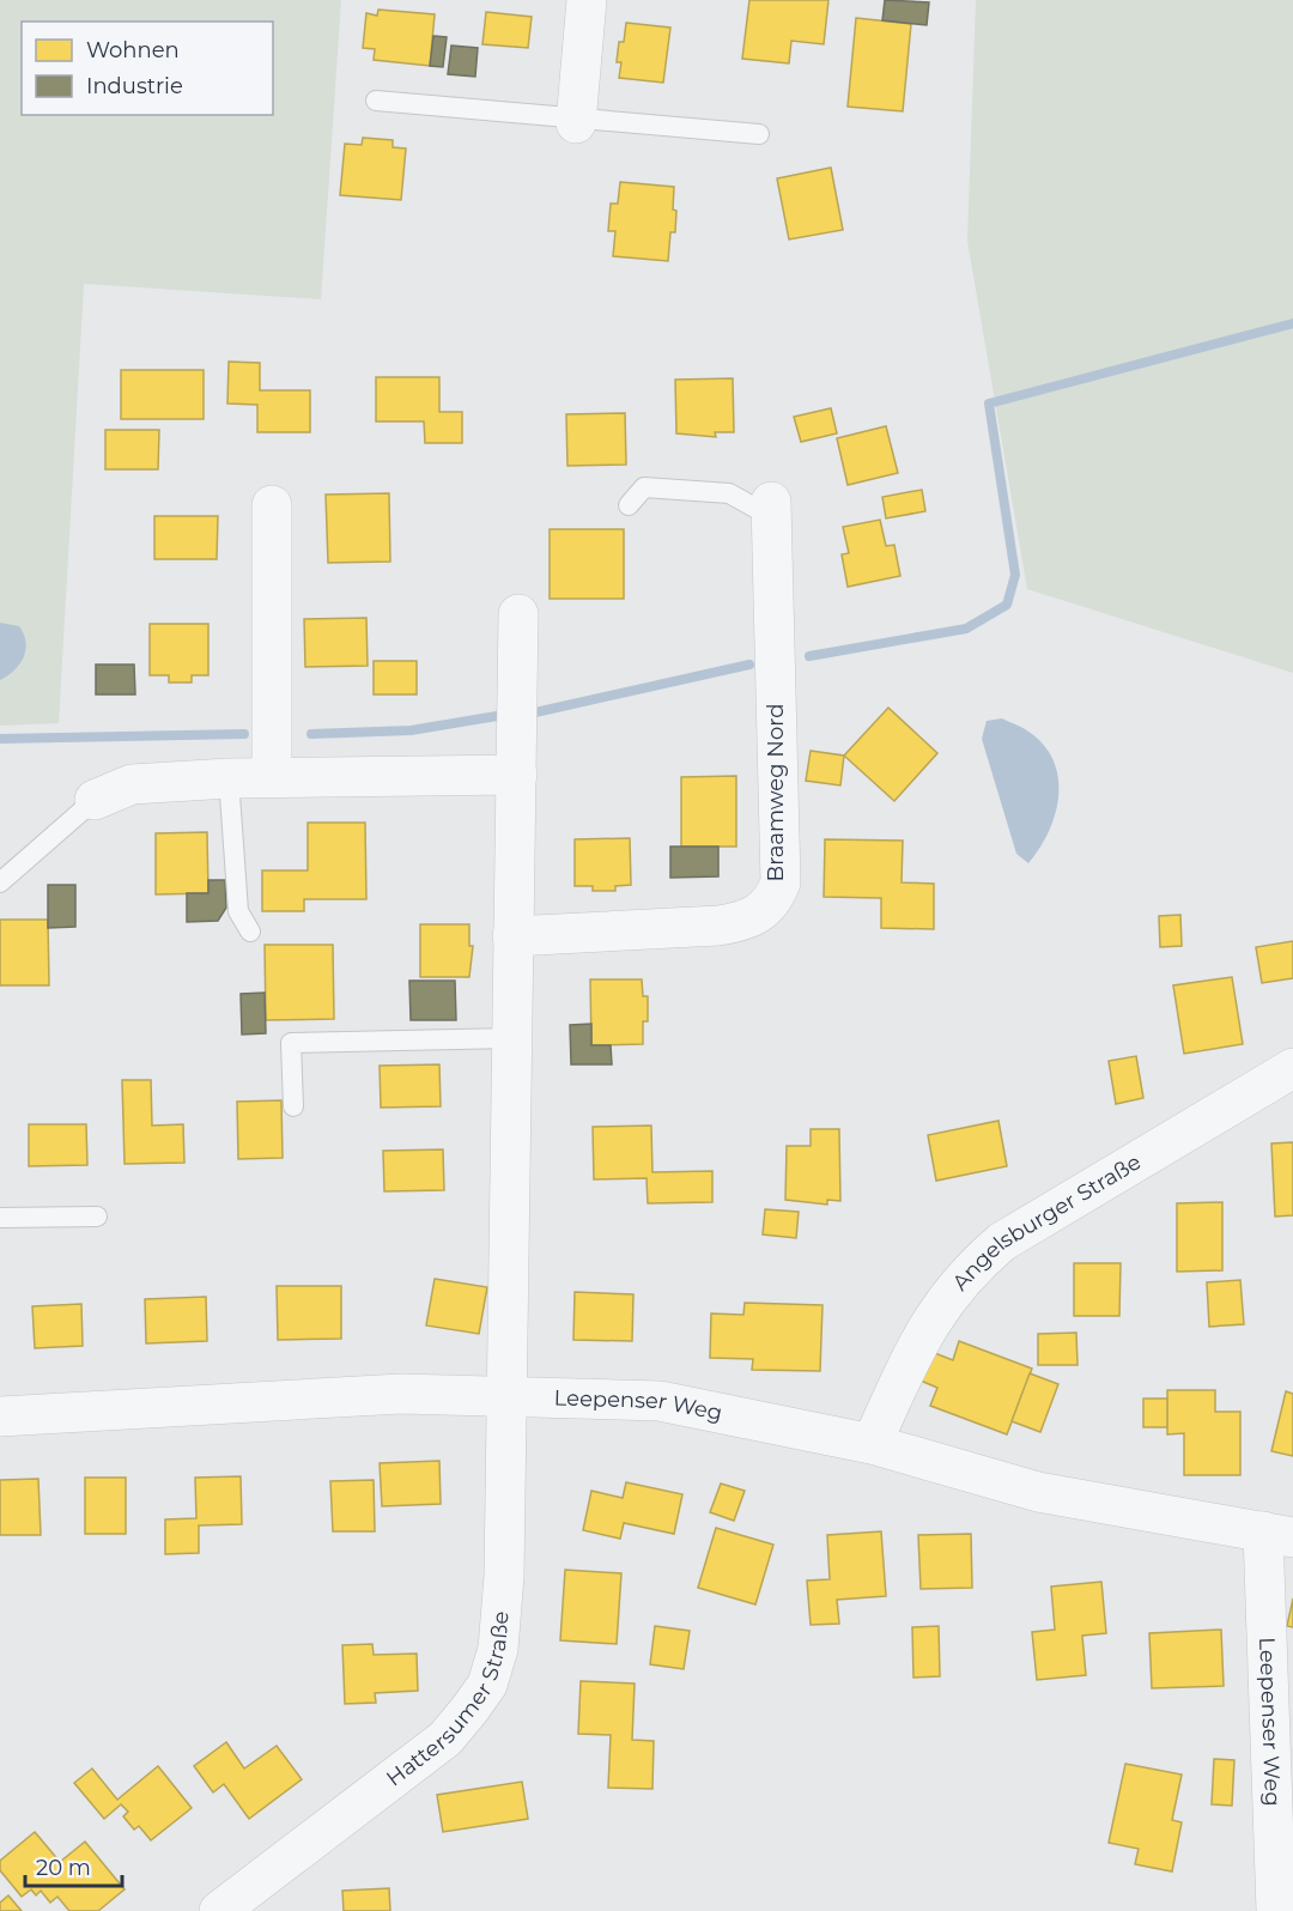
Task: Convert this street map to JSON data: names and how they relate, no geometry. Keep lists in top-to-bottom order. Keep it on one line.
{"streets":{"street":["Braamweg Nord","Angelsburger Straße","Leepenser Weg","Hattersumer Straße"]},"crossings":[["Angelsburger Straße","Leepenser Weg"],["Leepenser Weg","Hattersumer Straße"]],"legend":["Wohnen","Industrie"],"scale_bar":"20 m"}
